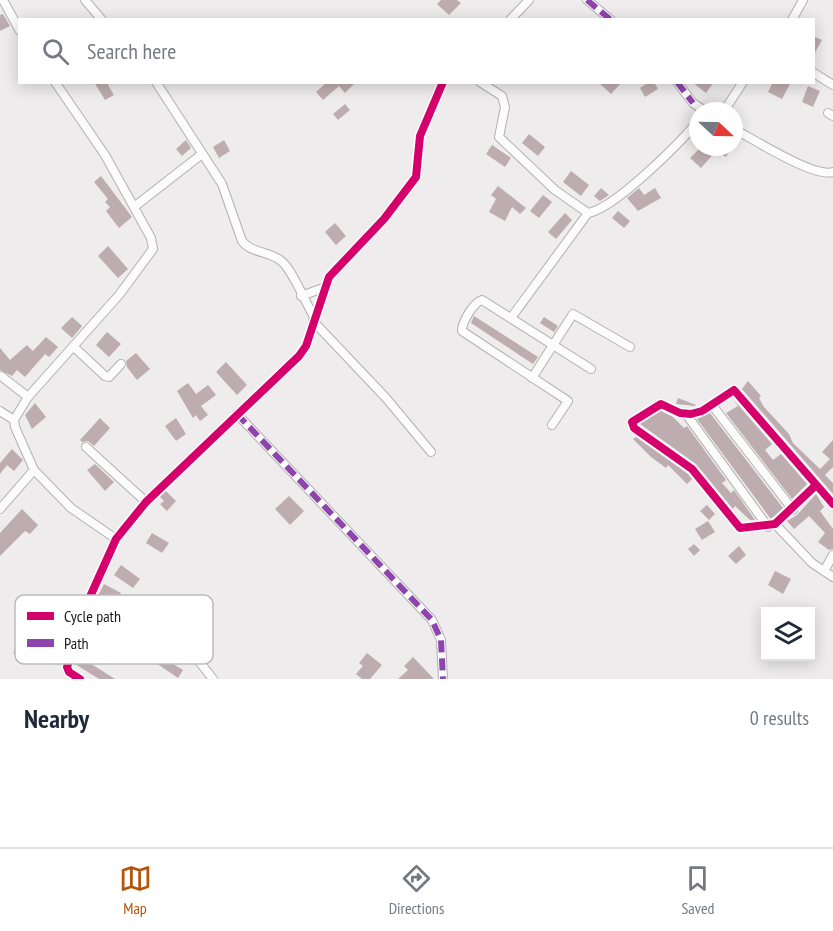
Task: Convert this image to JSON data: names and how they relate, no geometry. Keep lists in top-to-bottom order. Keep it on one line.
{"legend":["Cycle path","Path"],"north":"right","page":{"search":"Search here","heading":["Nearby","0 results"],"nav":["Map","Directions","Saved"]}}
